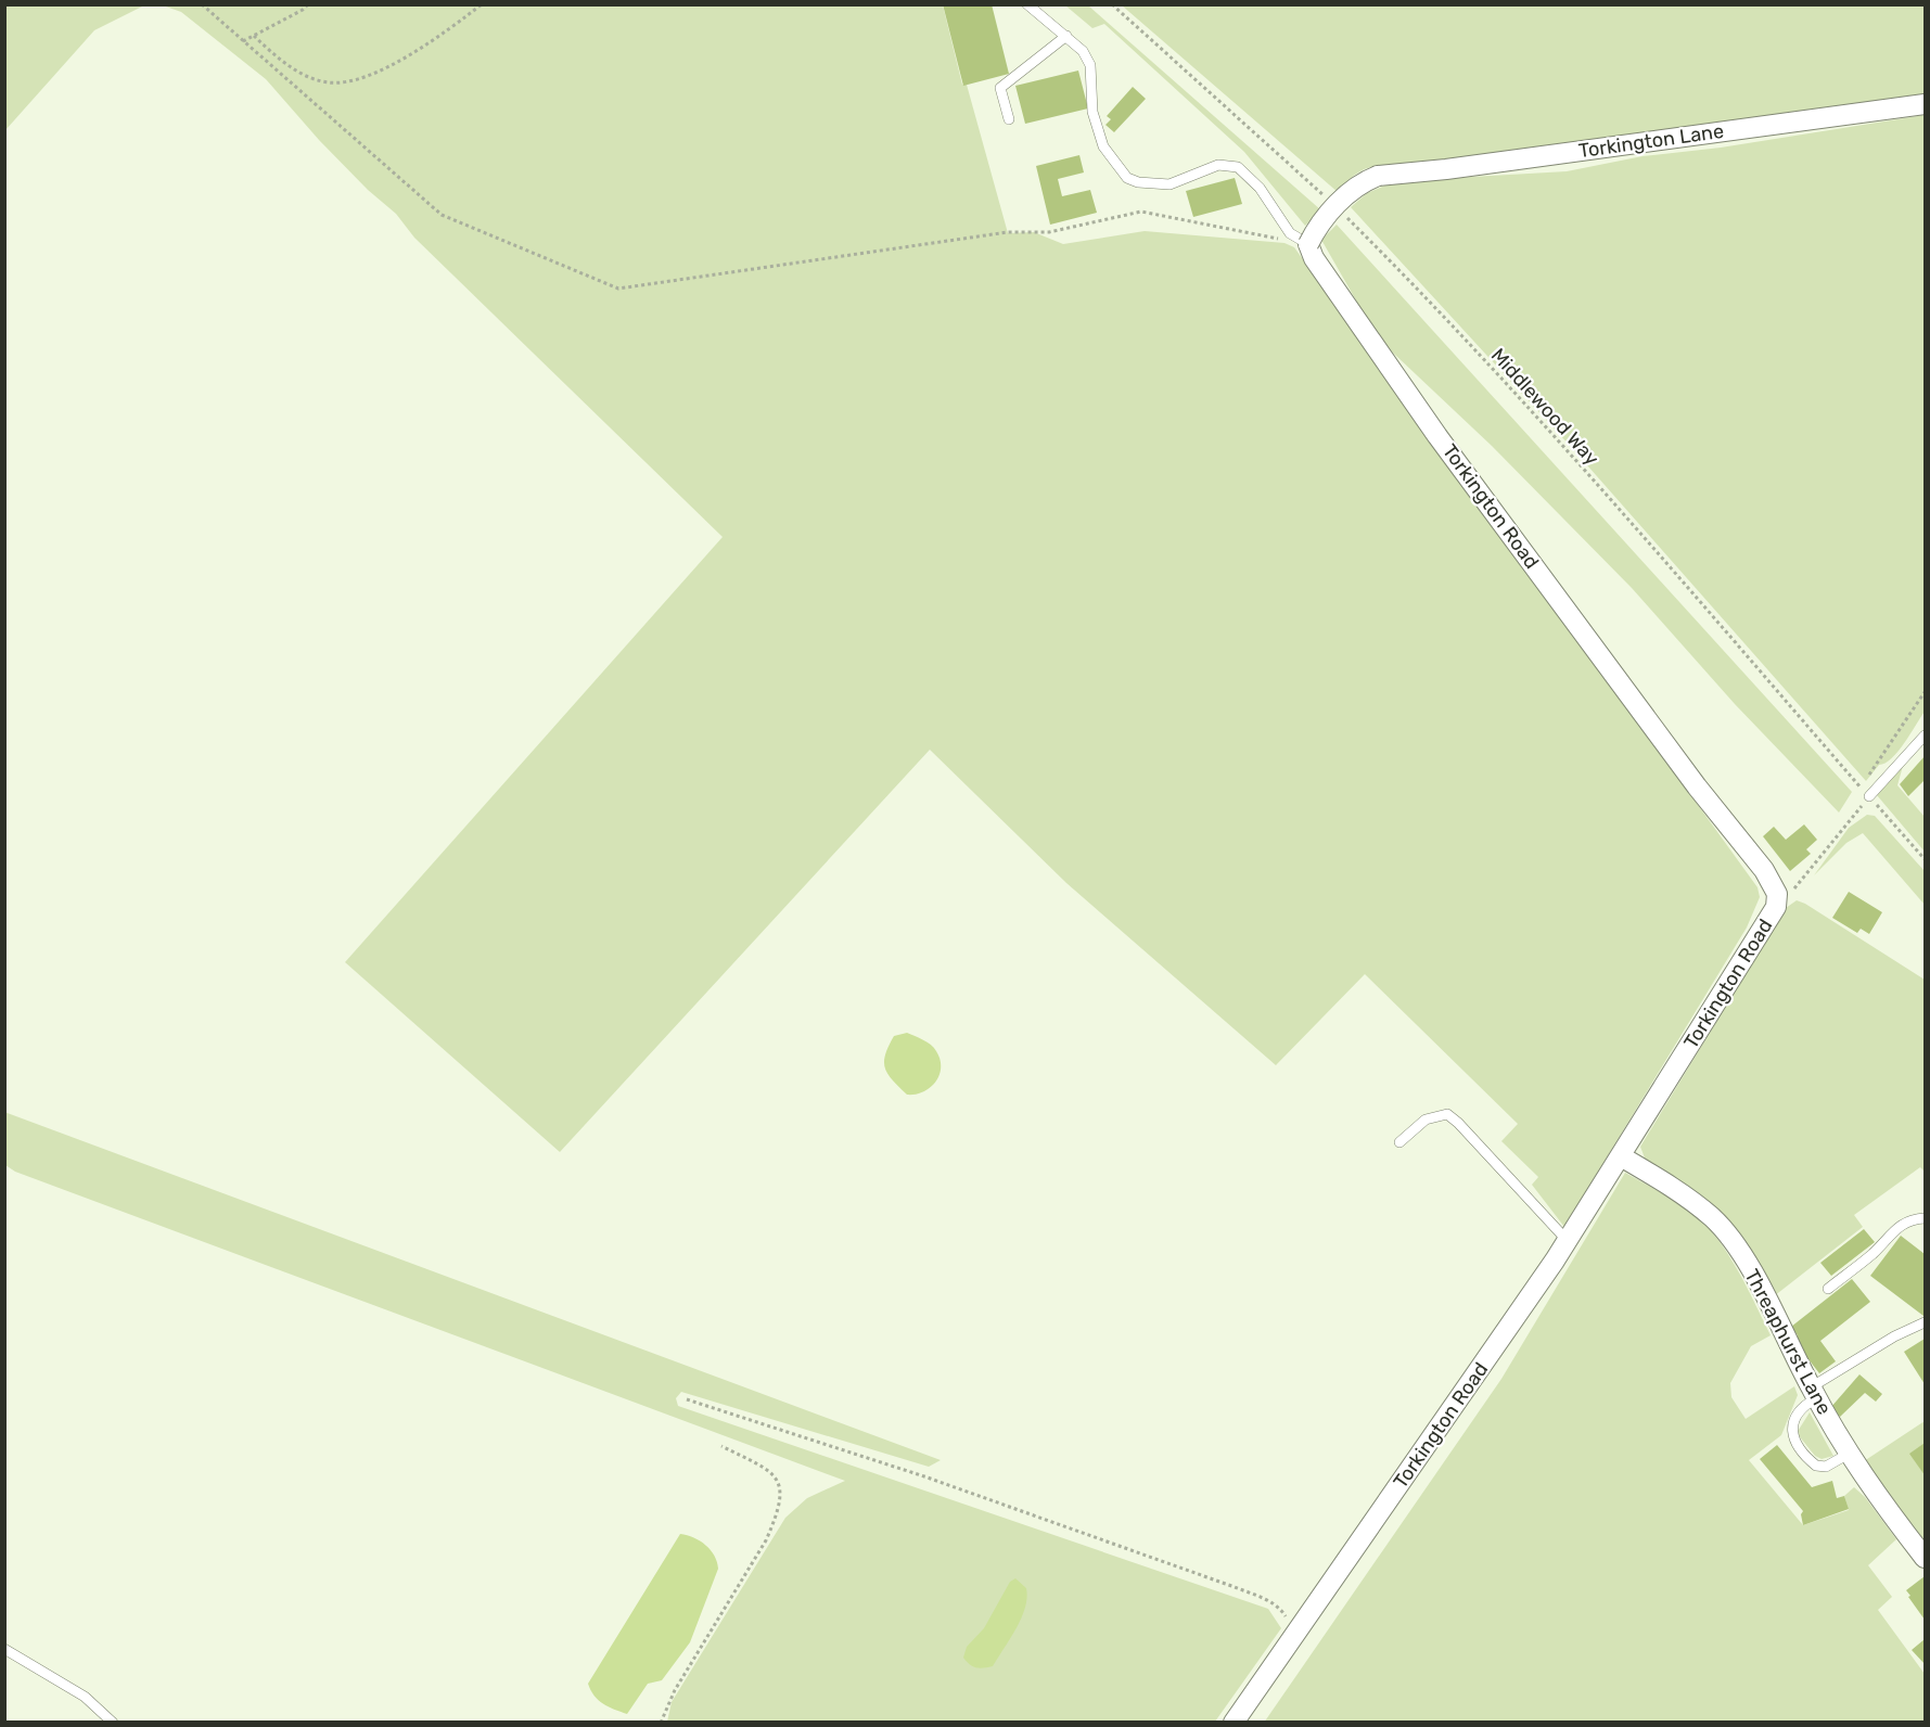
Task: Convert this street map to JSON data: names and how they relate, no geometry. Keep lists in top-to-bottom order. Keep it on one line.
{"streets":{"street":["Torkington Lane","Torkington Road","Threaphurst Lane"],"path":["Middlewood Way"]},"crossings":[["Torkington Lane","Torkington Road"],["Torkington Road","Threaphurst Lane"]]}
